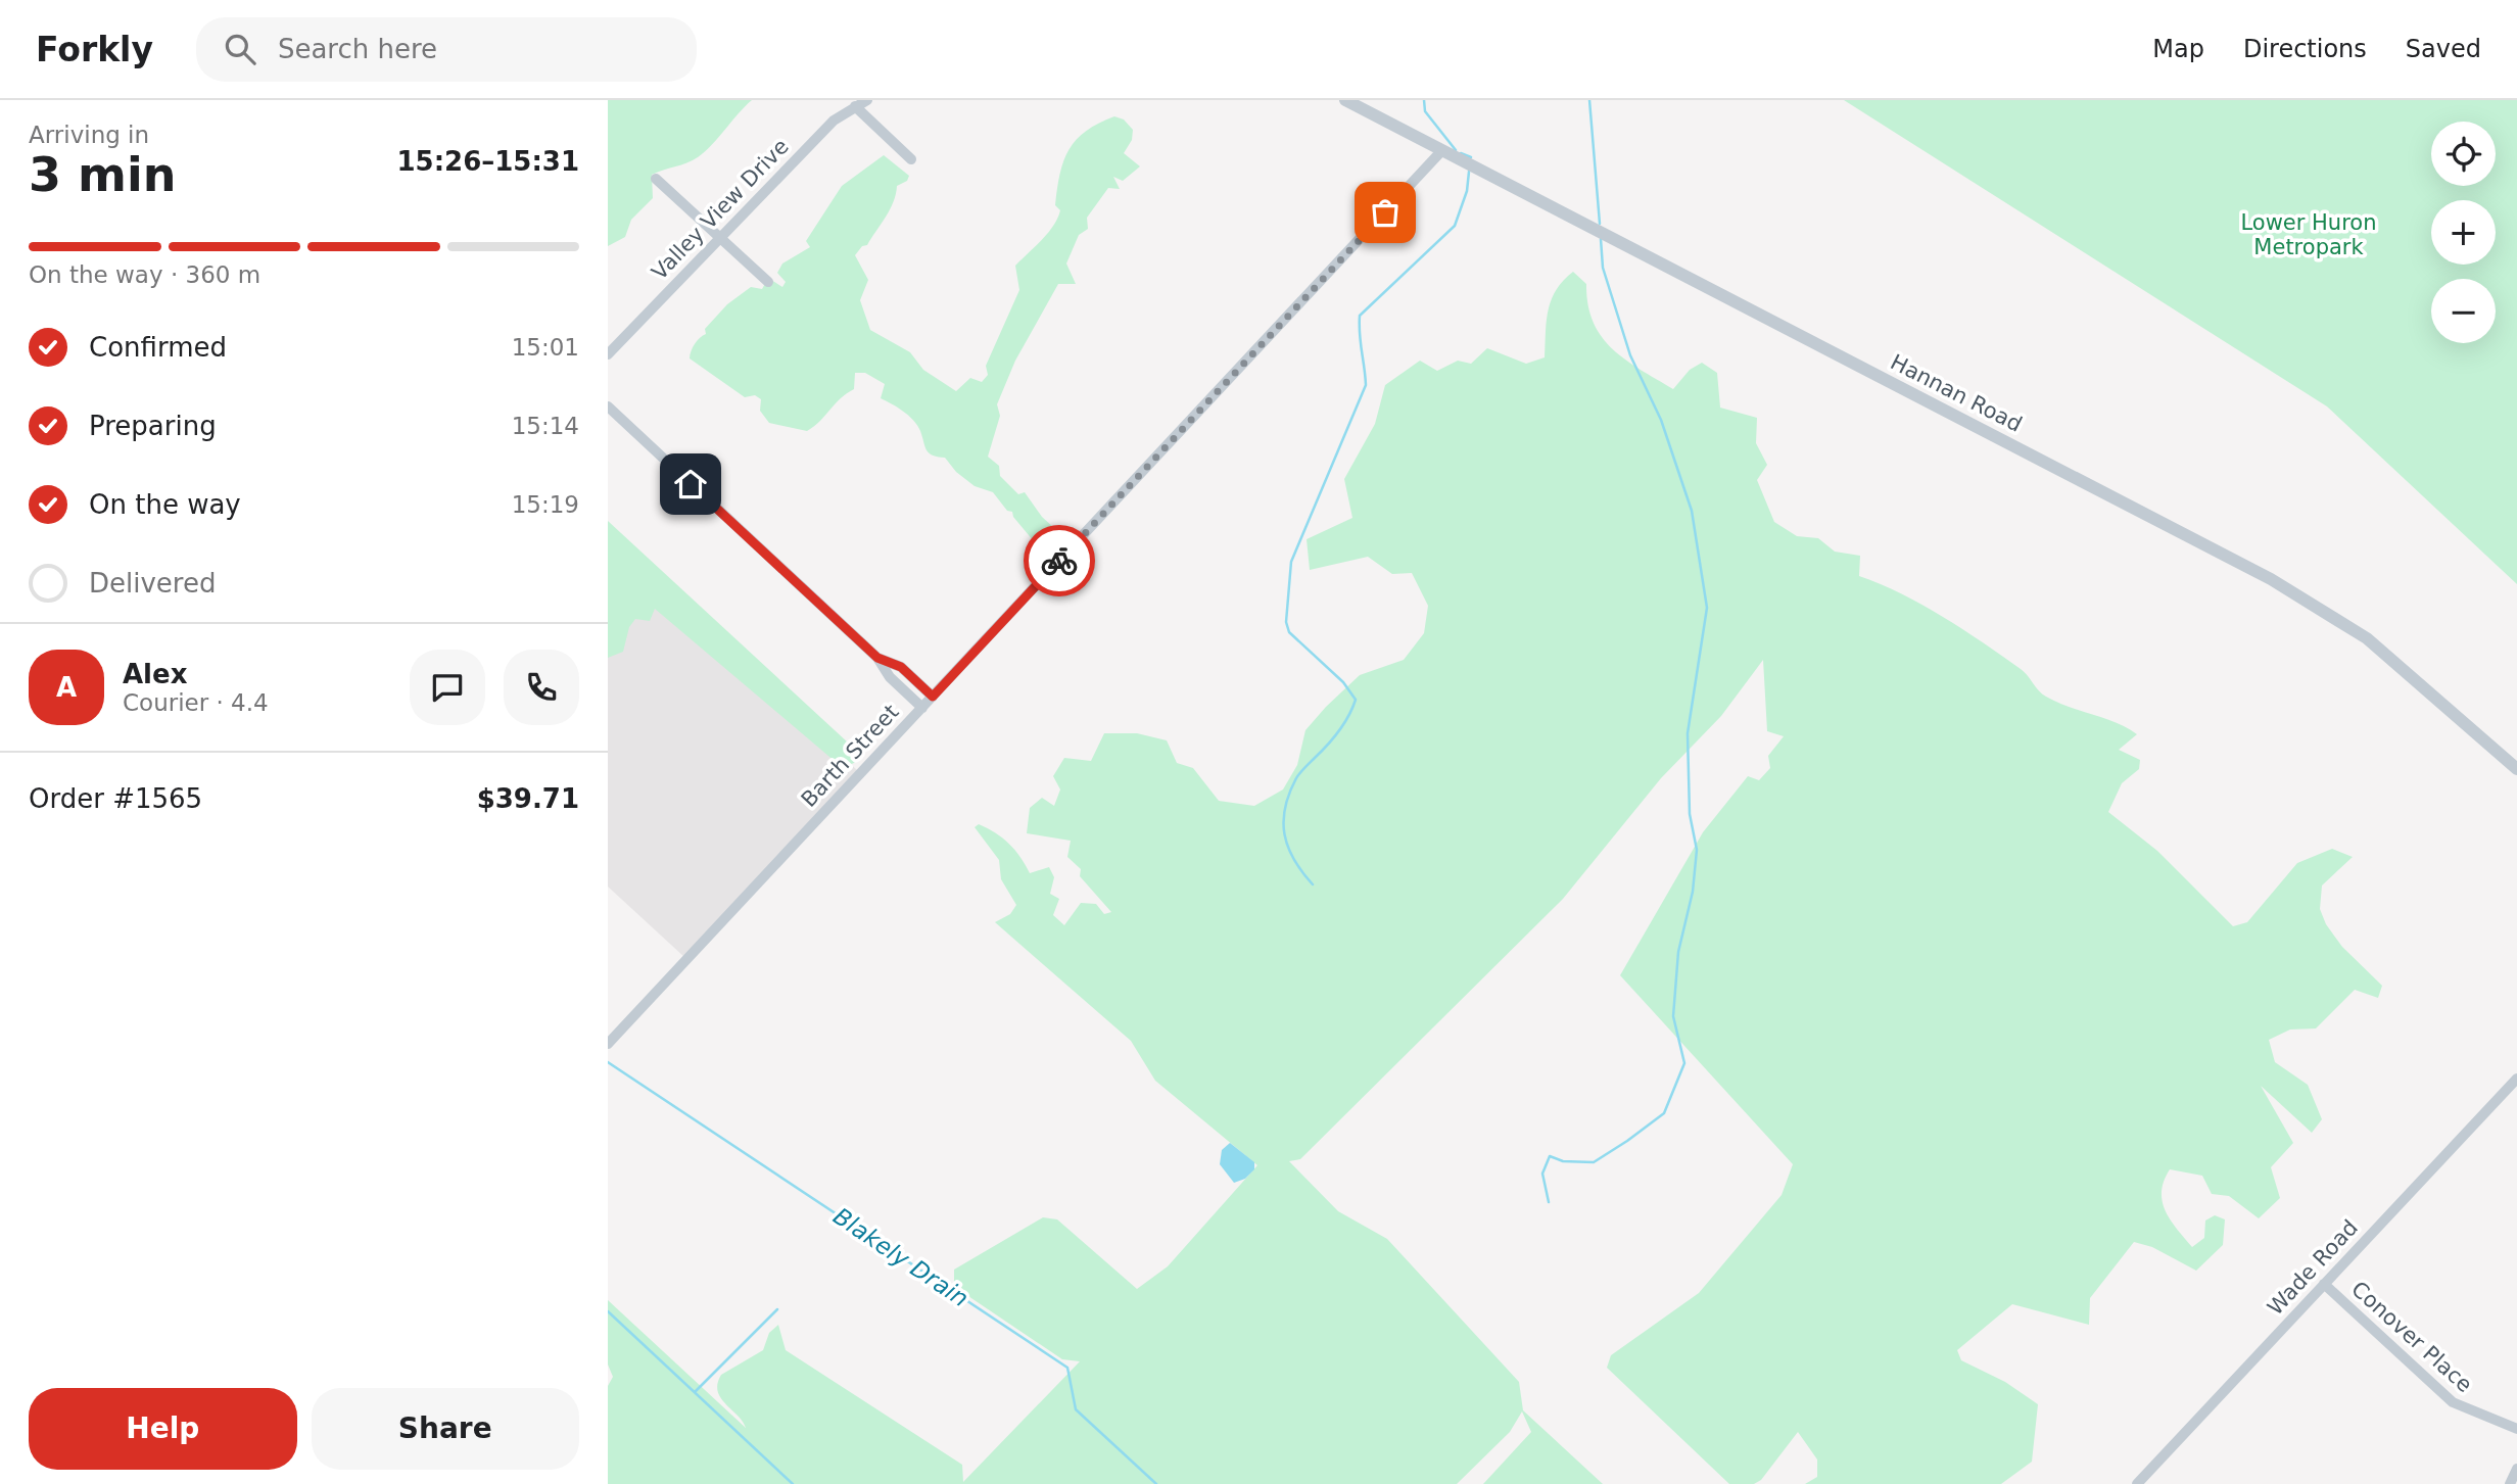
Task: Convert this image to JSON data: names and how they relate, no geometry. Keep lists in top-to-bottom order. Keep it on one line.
{"streets":{"street":["Valley View Drive","Hannan Road","Barth Street","Wade Road","Conover Place"]},"crossings":[["Hannan Road","Barth Street"],["Wade Road","Conover Place"]],"water":["Blakely Drain"],"parks":["Lower Huron Metropark"],"page":{"header":"Forkly","search":"Search here","nav":["Map","Directions","Saved"],"heading":["3 min","Arriving in","15:26–15:31"],"panel":["Alex","Courier · 4.4","Order #1565","$39.71"],"map_buttons":["+","−"],"bar":"On the way · 360 m","list":[["Confirmed","15:01"],["Preparing","15:14"],["On the way","15:19"],"Delivered"],"round":"A","buttons":["Help","Share"]}}
